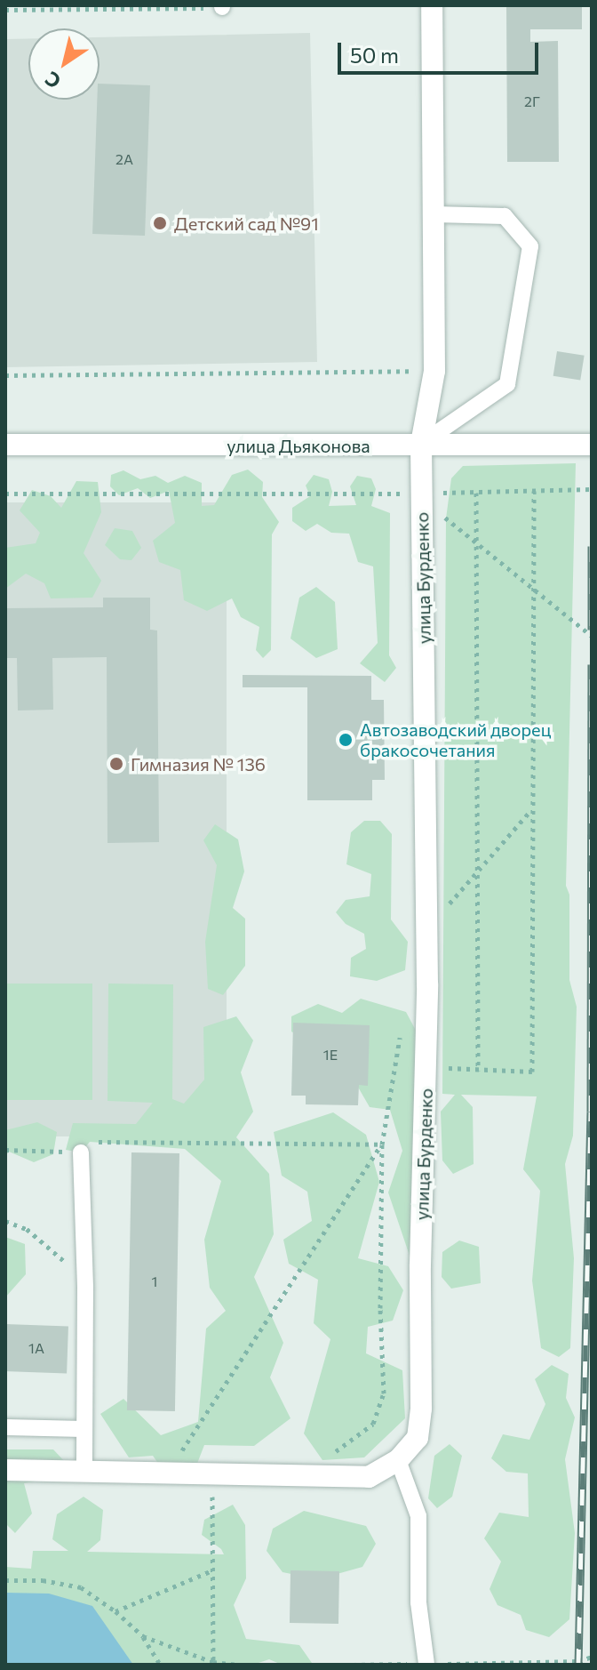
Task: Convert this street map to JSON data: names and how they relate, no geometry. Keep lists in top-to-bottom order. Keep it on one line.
{"streets":{"street":["улица Дьяконова","улица Бурденко"]},"crossings":[["улица Дьяконова","улица Бурденко"]],"places":["Детский сад №91","Автозаводский дворец бракосочетания","Гимназия № 136"],"house_numbers":["2Г","2А","1Е","1","1А"],"scale_bar":"50 m","north":"bottom left"}
